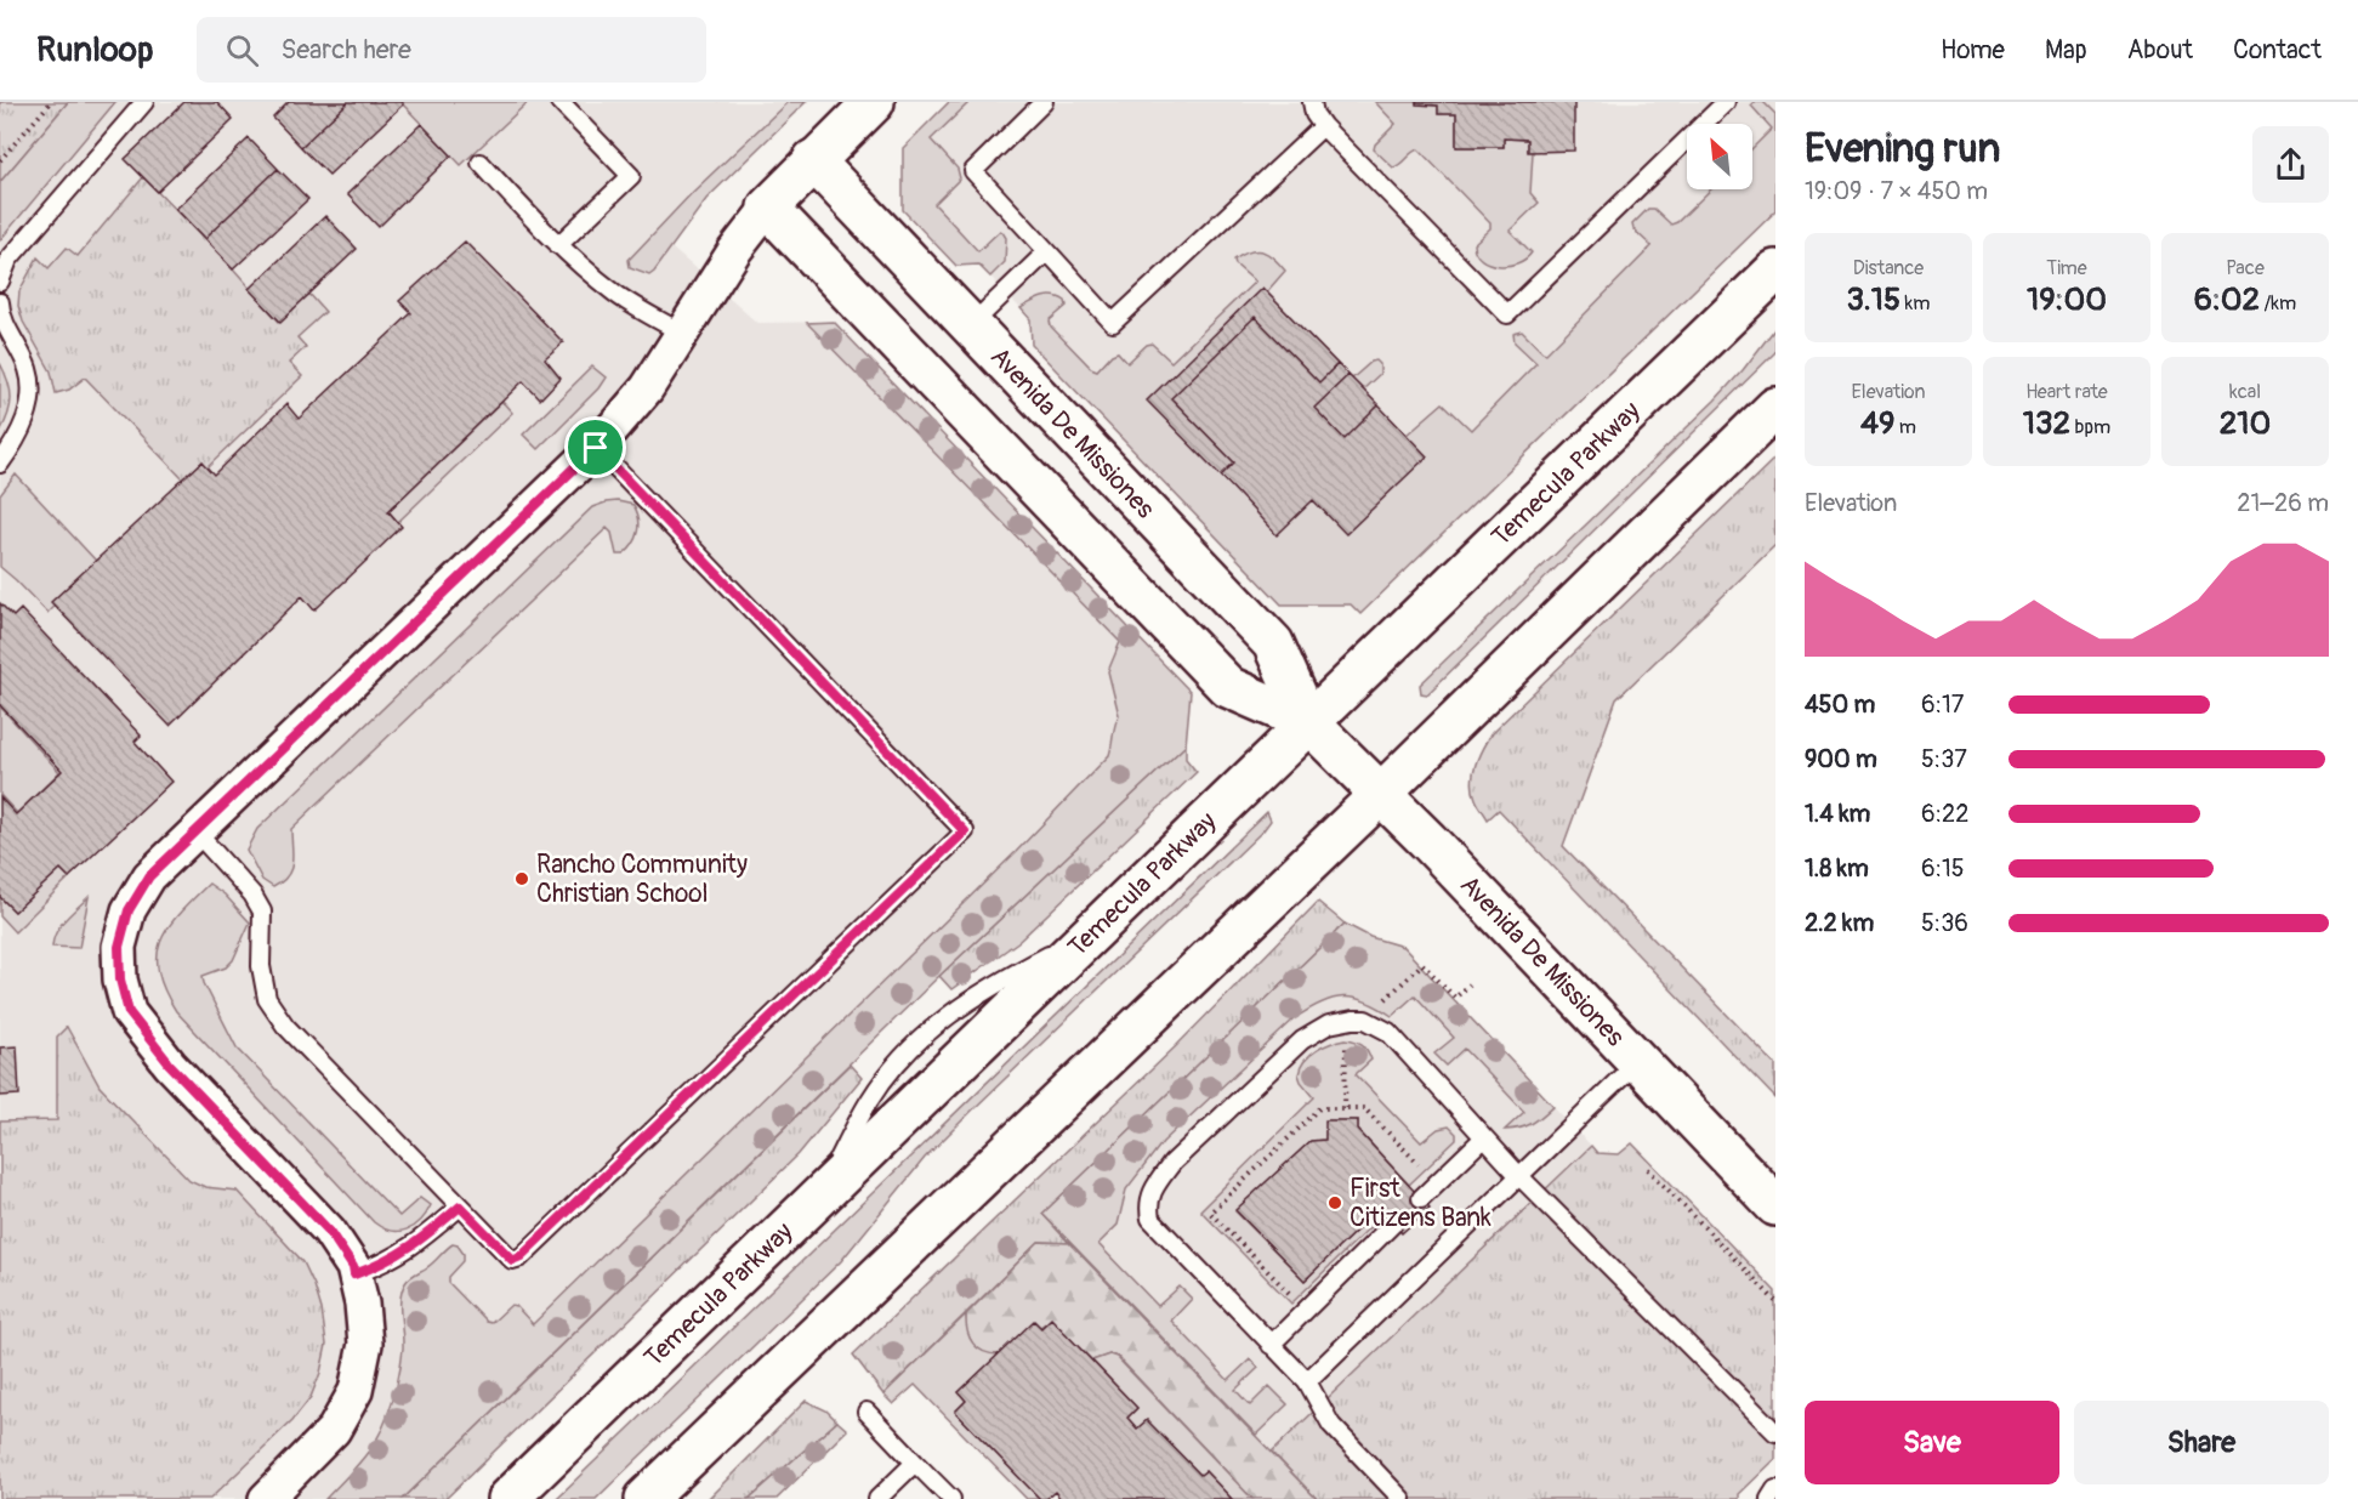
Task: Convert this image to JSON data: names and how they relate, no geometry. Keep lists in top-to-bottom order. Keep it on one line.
{"streets":{"main road":["Avenida De Missiones","Temecula Parkway"]},"crossings":[["Avenida De Missiones","Temecula Parkway"]],"places":["Rancho Community Christian School","First Citizens Bank"],"north":"top left","page":{"header":"Runloop","search":"Search here","nav":["Home","Map","About","Contact"],"heading":["Evening run","19:09 · 7 × 450 m"],"stats":[["Distance","3.15 km"],["Time","19:00"],["Pace","6:02 /km"],["Elevation","49 m"],["Heart rate","132 bpm"],["kcal","210"]],"chart":["Elevation","21–26 m"],"list":[{"name":"450 m","note":"6:17"},{"name":"900 m","note":"5:37"},{"name":"1.4 km","note":"6:22"},{"name":"1.8 km","note":"6:15"},{"name":"2.2 km","note":"5:36"}],"buttons":["Save","Share"]}}
